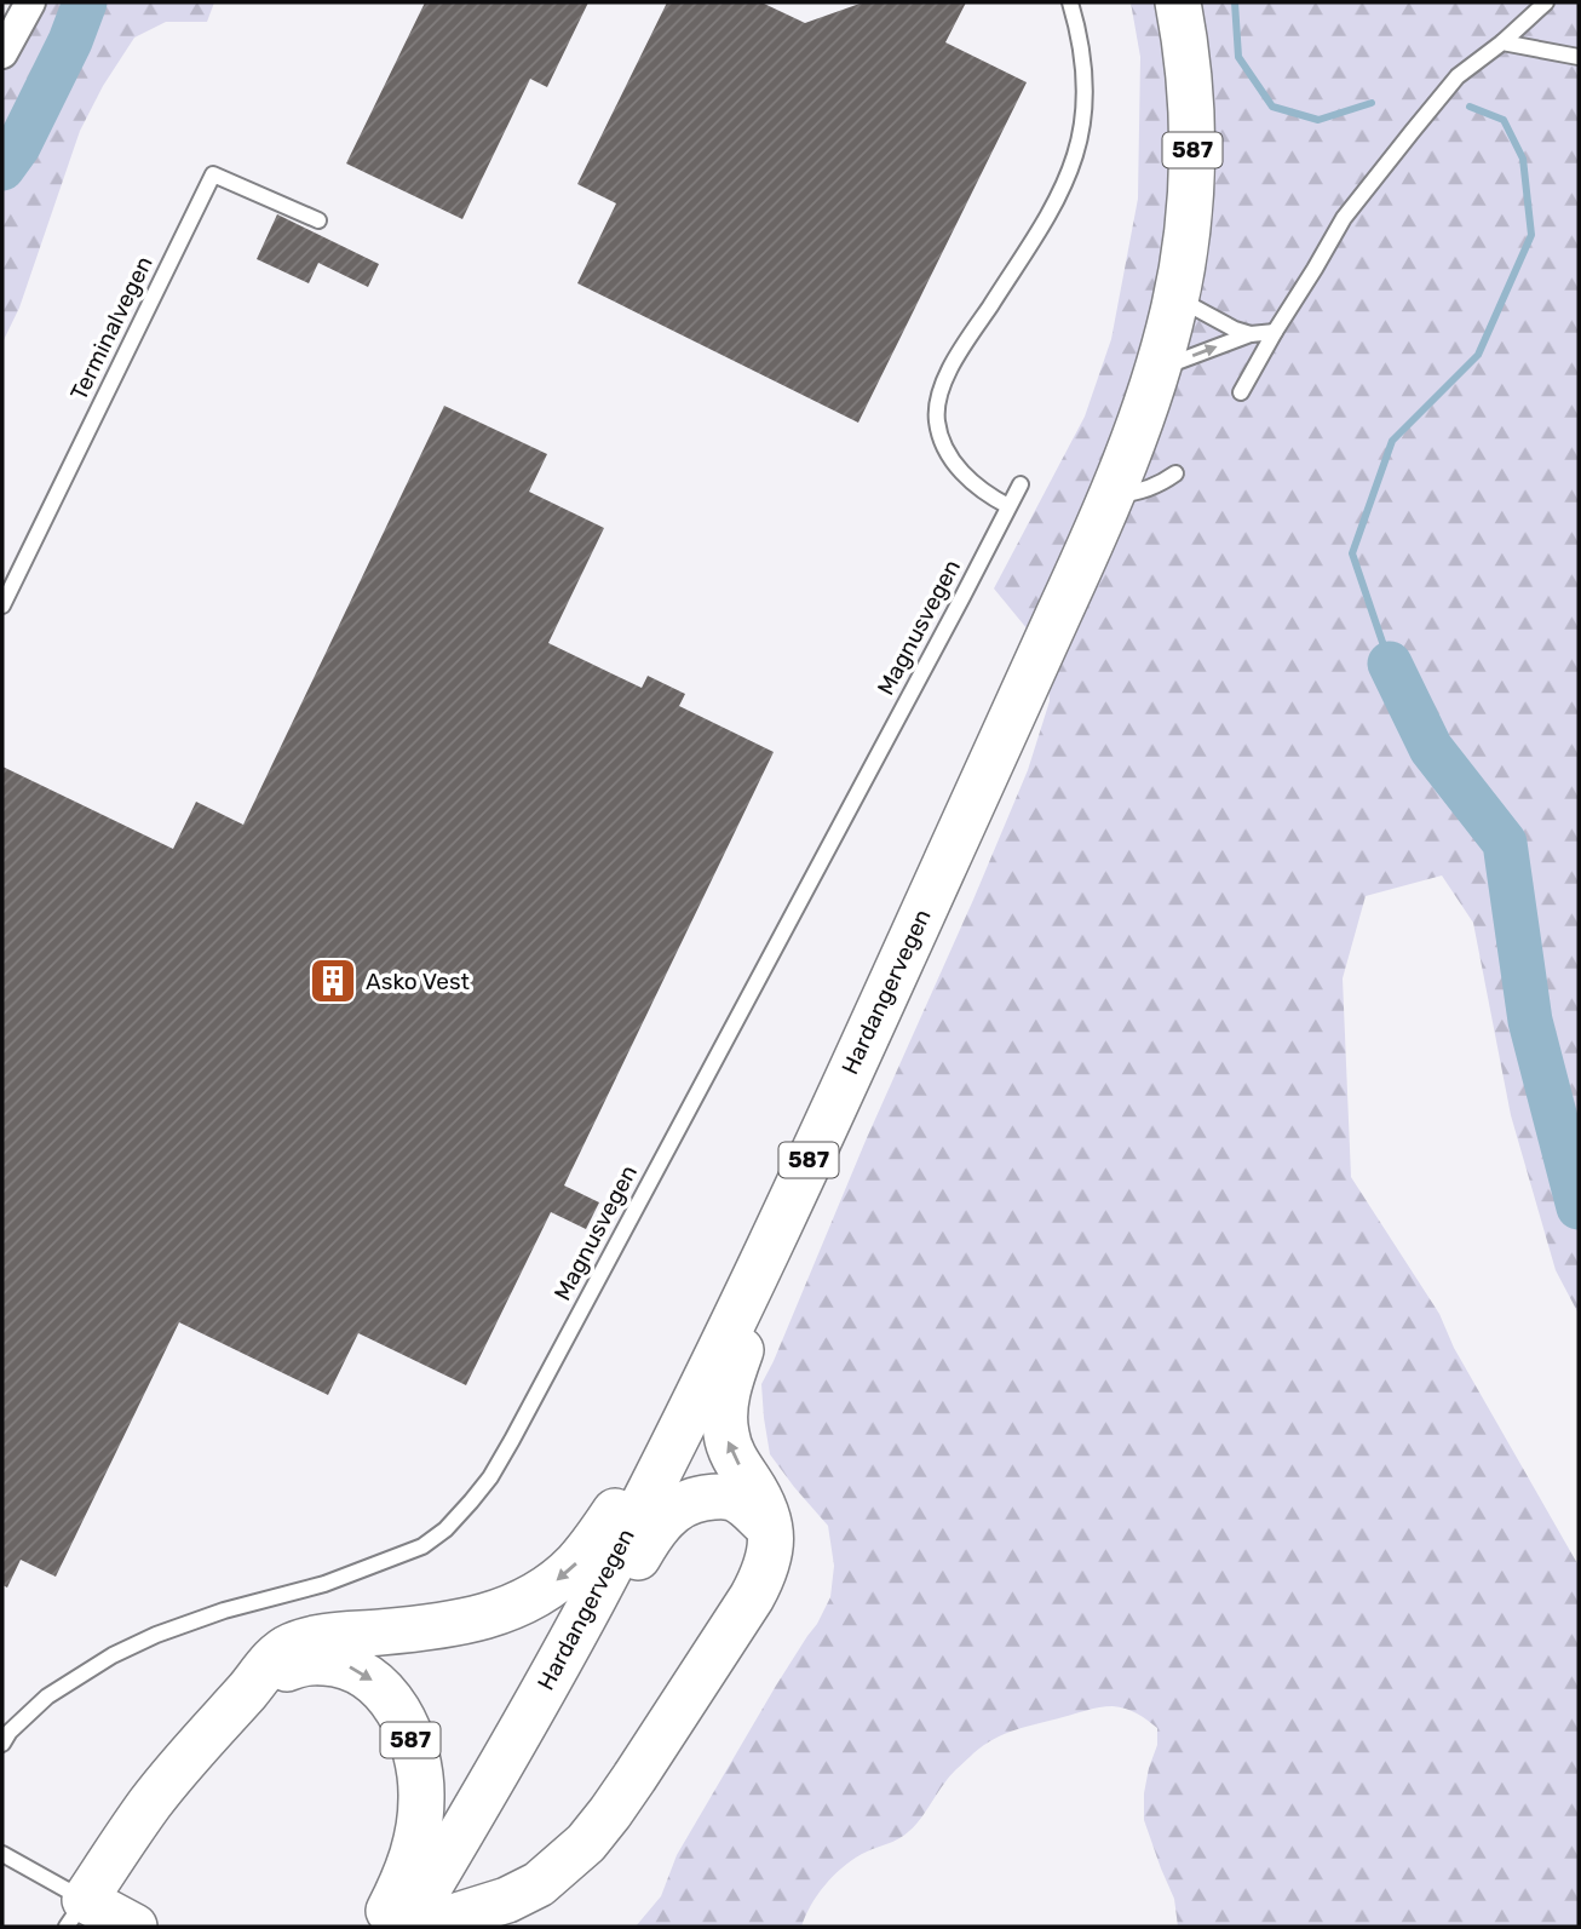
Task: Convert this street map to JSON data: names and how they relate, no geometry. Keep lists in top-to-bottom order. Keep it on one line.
{"streets":{"main road":["587","Hardangervegen"],"lane":["Terminalvegen","Magnusvegen"]},"crossings":[["587","Hardangervegen"]],"places":{"building":["Asko Vest"]}}
